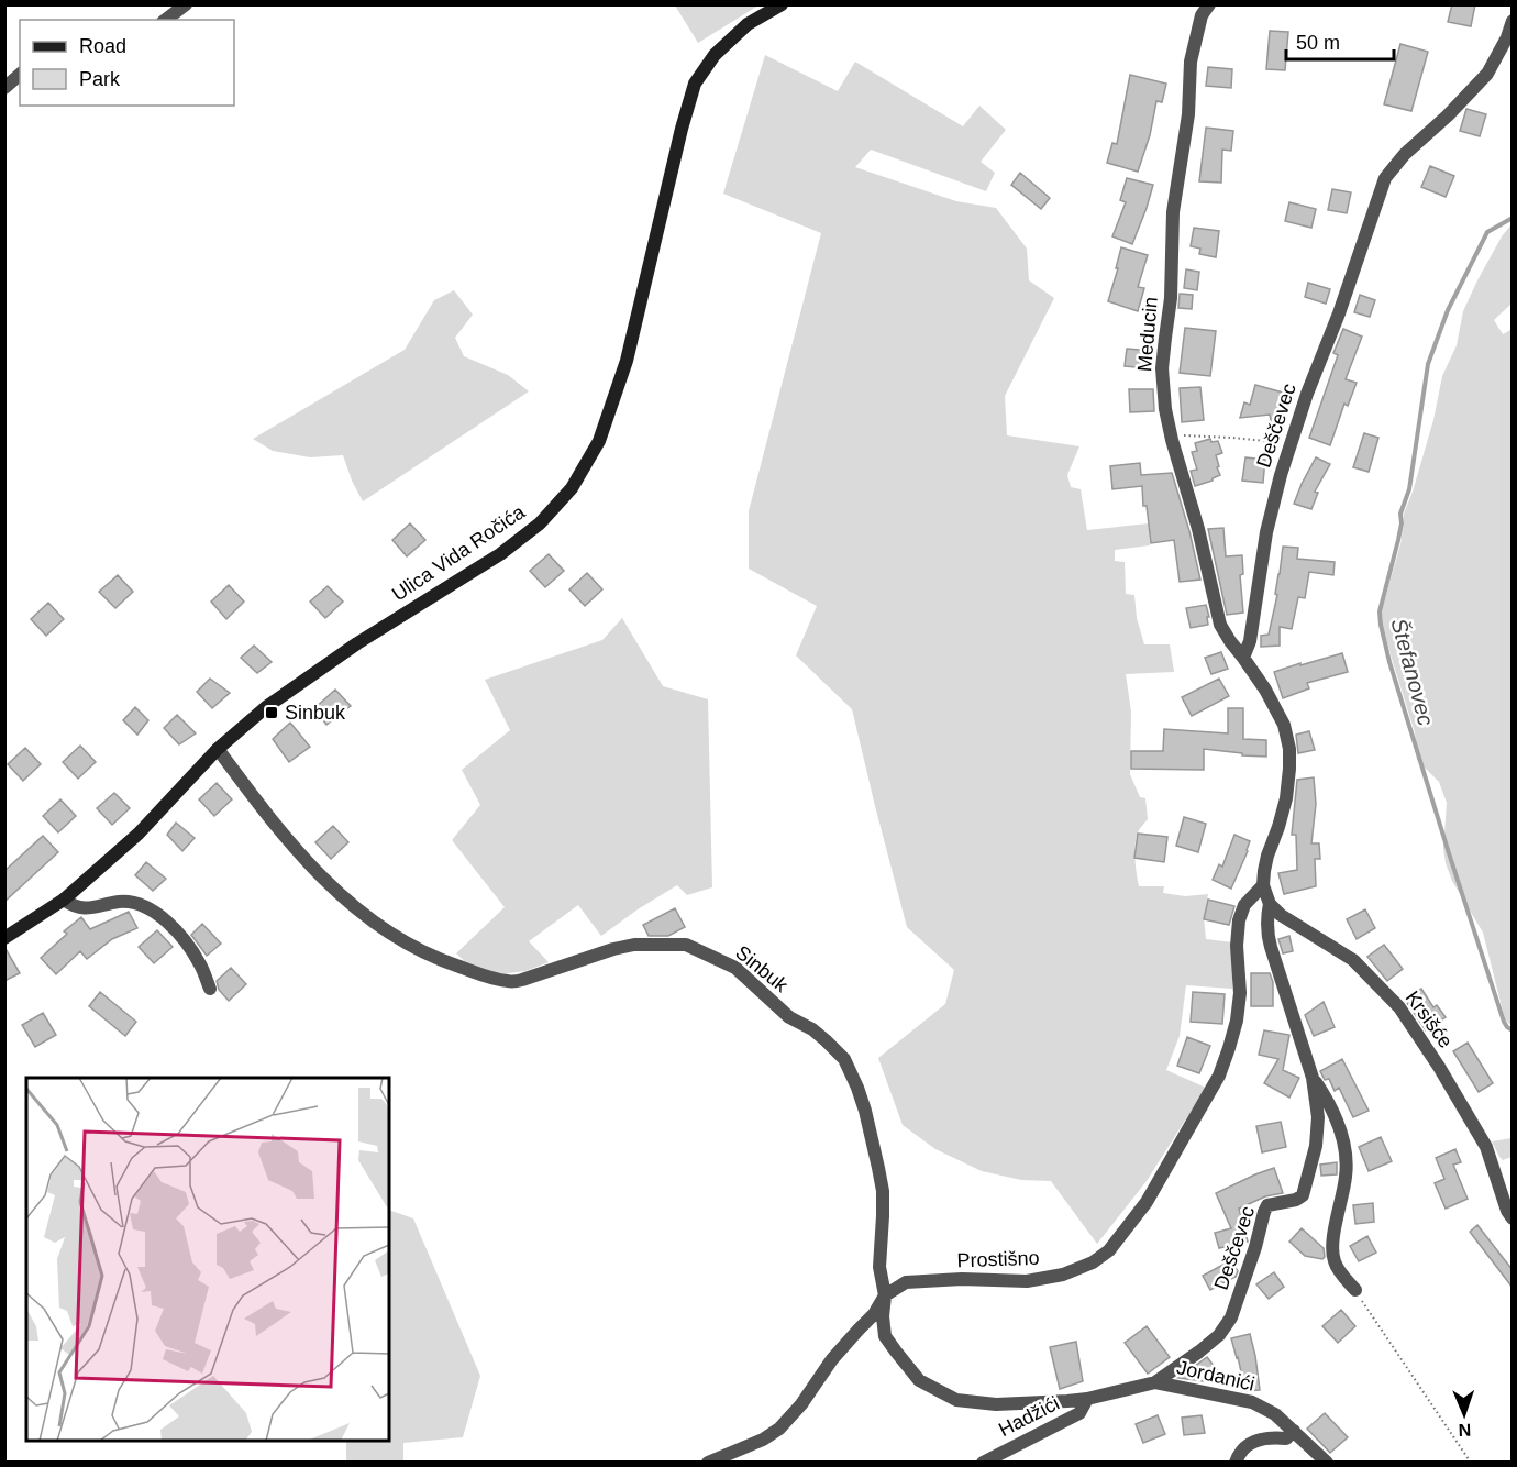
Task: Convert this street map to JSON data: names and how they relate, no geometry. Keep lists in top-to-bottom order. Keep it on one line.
{"streets":{"main road":["Ulica Vida Ročića"],"street":["Meducin","Deščevec","Sinbuk","Krsišće","Prostišno","Jordanići","Hadžići"]},"crossings":[["Meducin","Deščevec"],["Deščevec","Sinbuk"],["Deščevec","Krsišće"],["Deščevec","Jordanići"],["Ulica Vida Ročića","Sinbuk"],["Sinbuk","Prostišno"],["Sinbuk","Jordanići"],["Sinbuk","Hadžići"]],"water":["Štefanovec"],"places":{"transit":["Sinbuk"]},"legend":["Road","Park"],"scale_bar":"50 m","north":"bottom"}
